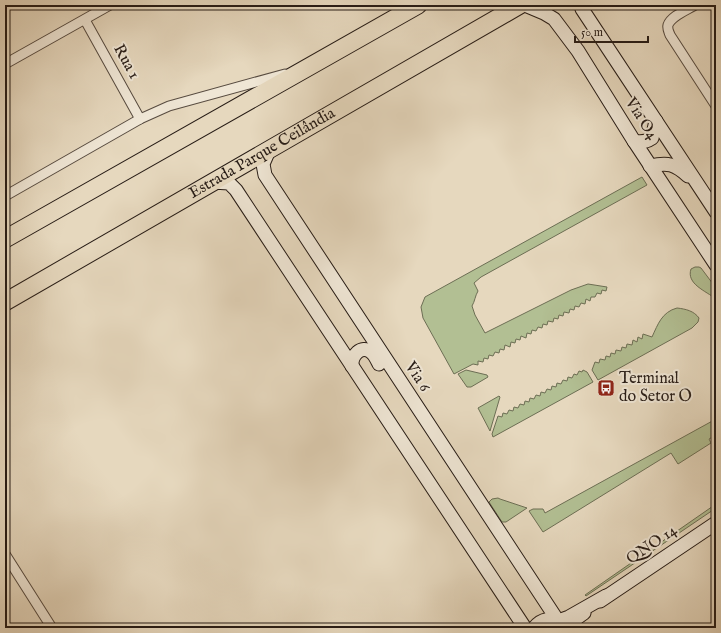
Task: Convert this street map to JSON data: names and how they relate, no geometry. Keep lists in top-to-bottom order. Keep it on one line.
{"streets":{"highway":["Estrada Parque Ceilândia"],"main road":["Via O4","Via 6","QNO 14"],"street":["Rua 1"]},"crossings":[["Estrada Parque Ceilândia","Via 6"],["Via 6","QNO 14"]],"places":{"bus stop":["Terminal do Setor O"]},"scale_bar":"50 m"}
